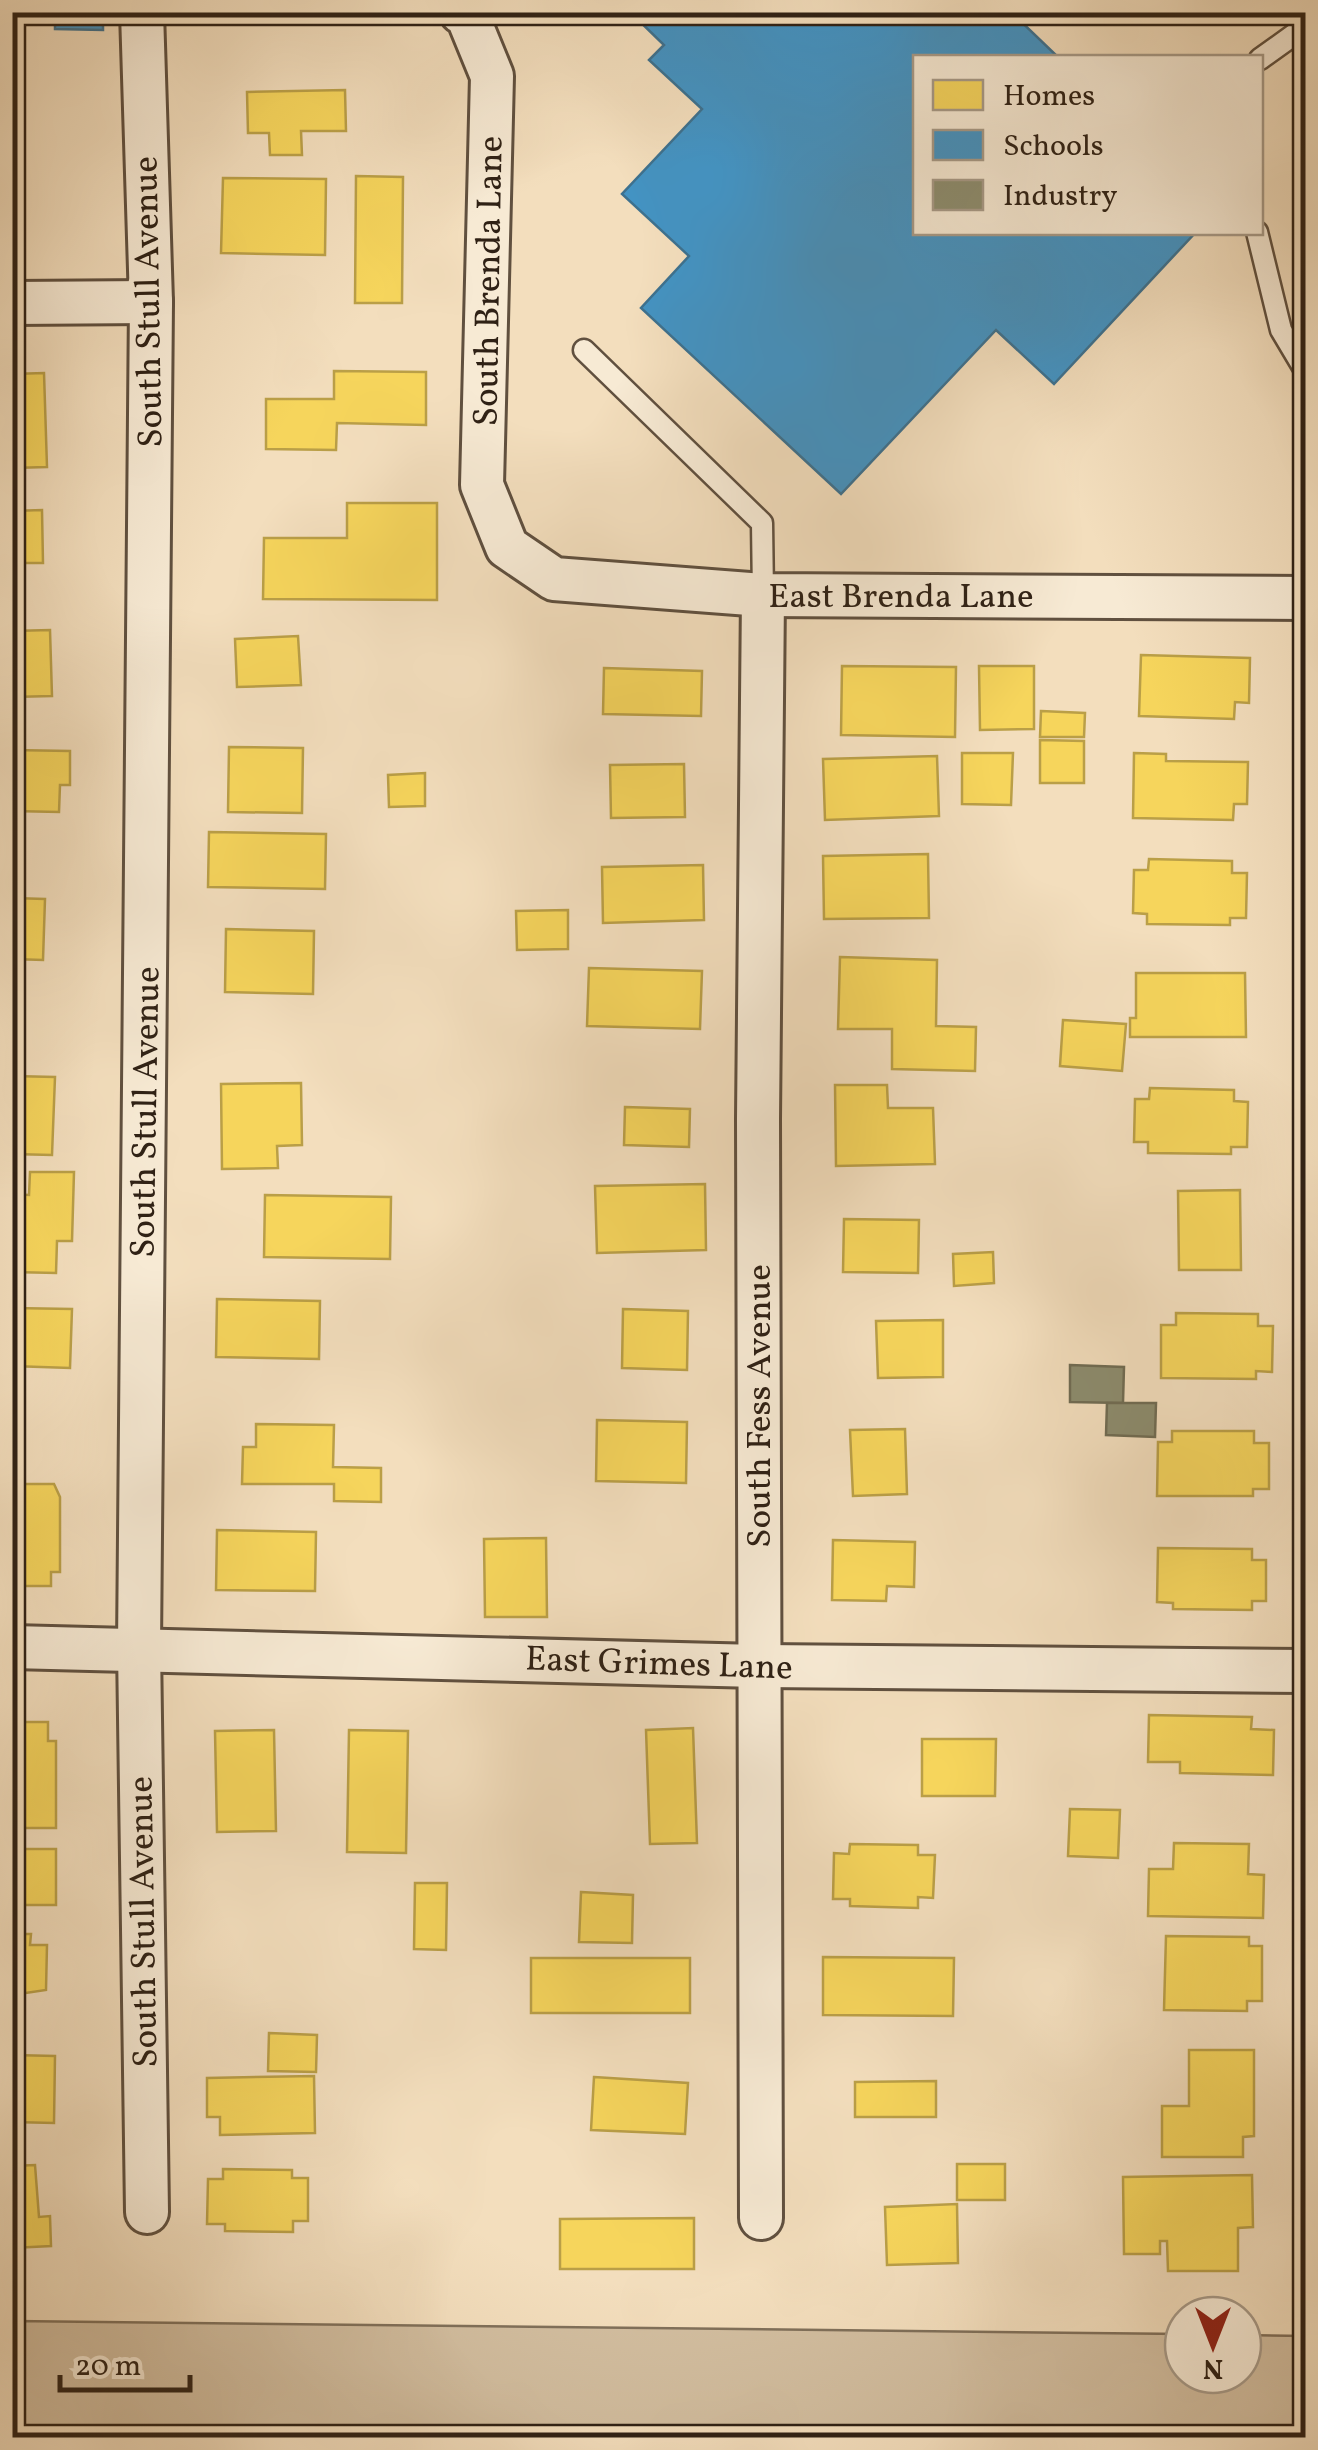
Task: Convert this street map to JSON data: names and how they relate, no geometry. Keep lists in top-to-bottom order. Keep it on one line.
{"streets":{"street":["South Brenda Lane","South Stull Avenue","East Brenda Lane","South Fess Avenue","East Grimes Lane"]},"crossings":[["South Brenda Lane","East Brenda Lane"],["South Stull Avenue","East Grimes Lane"],["East Brenda Lane","South Fess Avenue"],["South Fess Avenue","East Grimes Lane"]],"legend":["Homes","Schools","Industry"],"scale_bar":"20 m","north":"bottom"}
